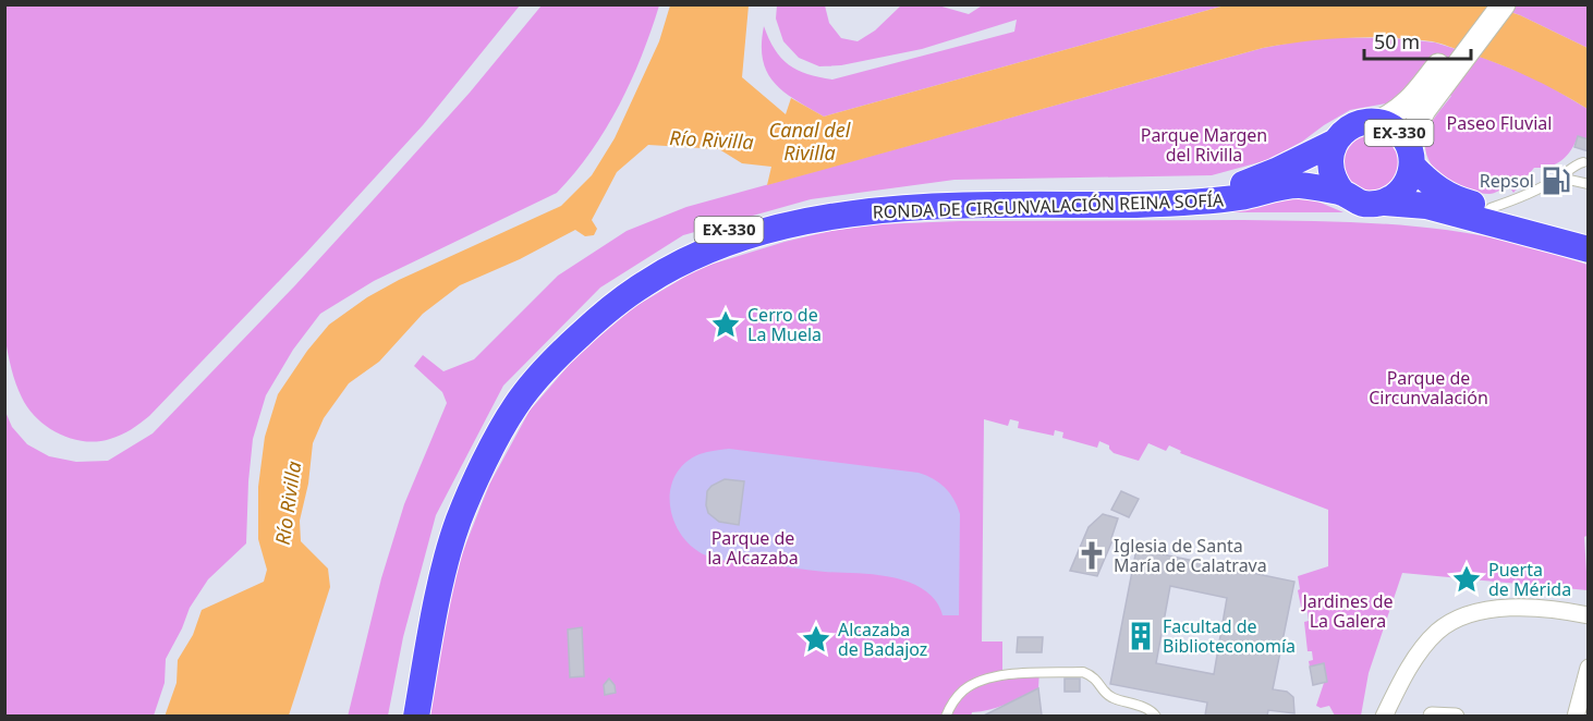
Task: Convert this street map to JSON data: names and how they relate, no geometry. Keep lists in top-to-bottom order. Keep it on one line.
{"streets":{"main road":["EX-330","RONDA DE CIRCUNVALACIÓN REINA SOFÍA"]},"crossings":[["EX-330","RONDA DE CIRCUNVALACIÓN REINA SOFÍA"]],"water":["Canal del Rivilla","Río Rivilla"],"parks":["Paseo Fluvial","Parque Margen del Rivilla","Parque de Circunvalación","Parque de la Alcazaba","Jardines de La Galera"],"places":{"fuel station":["Repsol"],"place":["Cerro de La Muela","Puerta de Mérida","Alcazaba de Badajoz"],"church":["Iglesia de Santa María de Calatrava"],"building":["Facultad de Biblioteconomía"]},"scale_bar":"50 m"}
